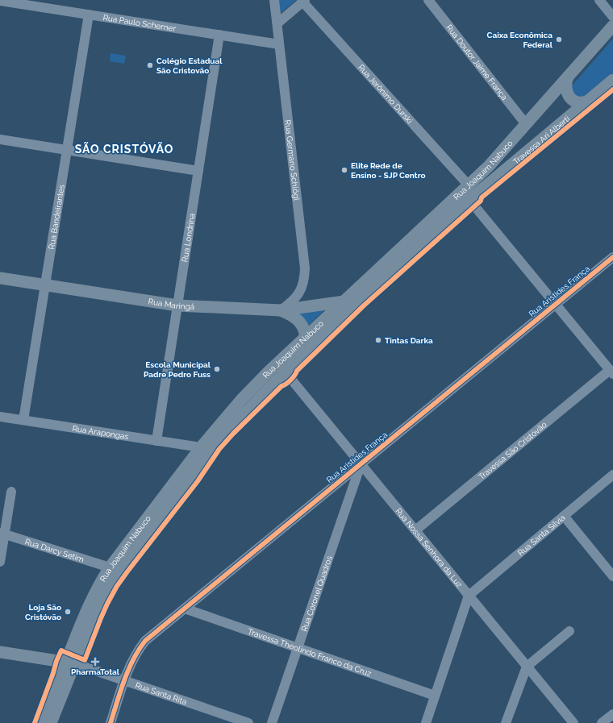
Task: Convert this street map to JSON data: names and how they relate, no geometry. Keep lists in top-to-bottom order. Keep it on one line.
{"streets":{"main road":["Travessa Ari Alberti","Rua Joaquim Nabuco","Rua Maringá"],"street":["Rua Paulo Scherner","Rua Doutor Jaime França","Rua Jerônimo Durski","Rua Germano Schlögl","Rua Bandeirantes","Rua Londrina","Rua Aristides França","Rua Arapongas","Travessa São Cristóvão","Rua Santa Sílvia","Rua Nossa Senhora da Luz","Rua Darcy Setim","Rua Coronel Quadros","Travessa Theolindo Franco da Cruz","Rua Santa Rita"]},"crossings":[["Rua Paulo Scherner","Rua Germano Schlögl"],["Rua Paulo Scherner","Rua Bandeirantes"],["Rua Paulo Scherner","Rua Londrina"],["Rua Doutor Jaime França","Rua Joaquim Nabuco"],["Rua Jerônimo Durski","Rua Joaquim Nabuco"],["Travessa Ari Alberti","Rua Joaquim Nabuco"],["Rua Germano Schlögl","Rua Maringá"],["Rua Joaquim Nabuco","Rua Maringá"],["Rua Joaquim Nabuco","Rua Arapongas"],["Rua Joaquim Nabuco","Rua Nossa Senhora da Luz"],["Rua Joaquim Nabuco","Rua Darcy Setim"],["Rua Joaquim Nabuco","Rua Santa Rita"],["Rua Bandeirantes","Rua Maringá"],["Rua Bandeirantes","Rua Arapongas"],["Rua Londrina","Rua Maringá"],["Rua Londrina","Rua Arapongas"],["Rua Aristides França","Rua Nossa Senhora da Luz"],["Rua Aristides França","Rua Coronel Quadros"],["Rua Aristides França","Travessa Theolindo Franco da Cruz"],["Rua Aristides França","Rua Santa Rita"],["Travessa São Cristóvão","Rua Nossa Senhora da Luz"],["Rua Santa Sílvia","Rua Nossa Senhora da Luz"],["Rua Nossa Senhora da Luz","Rua Coronel Quadros"],["Rua Coronel Quadros","Travessa Theolindo Franco da Cruz"]],"districts":["SÃO CRISTÓVÃO"],"places":{"other":["Caixa Econômica Federal","Colégio Estadual São Cristovão","Elite Rede de Ensino - SJP Centro","Tintas Darka","Escola Municipal Padre Pedro Fuss","Loja São Cristóvão"],"health":["PharmaTotal"]}}
